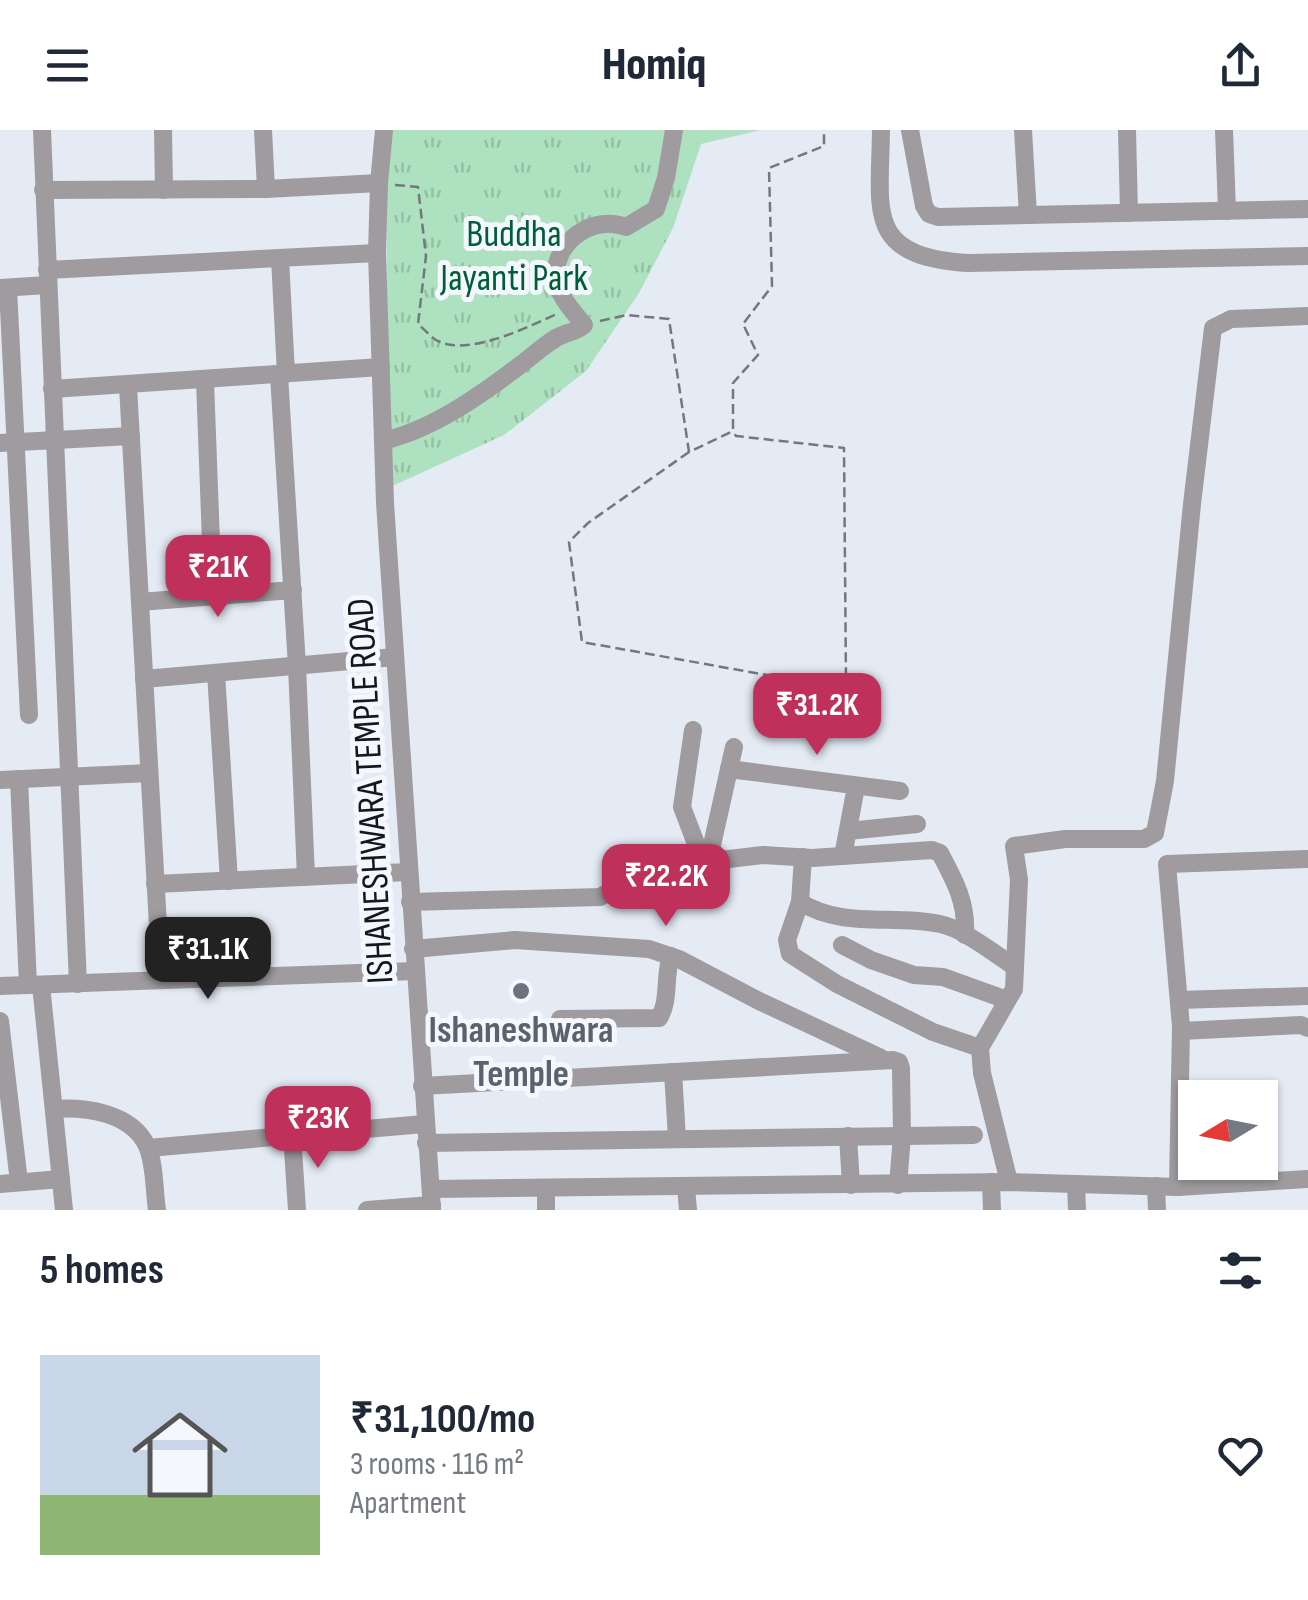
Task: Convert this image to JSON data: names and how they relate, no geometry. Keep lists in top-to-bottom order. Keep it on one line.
{"streets":{"street":["ISHANESHWARA TEMPLE ROAD"]},"parks":["Buddha Jayanti Park"],"places":["Ishaneshwara Temple"],"north":"left","page":{"header":"Homiq","price":["₹21K","₹31.2K","₹22.2K","₹31.1K","₹23K"],"heading":"5 homes","list":[{"name":"₹31,100/mo","note":"3 rooms · 116 m² · Apartment"}]}}
